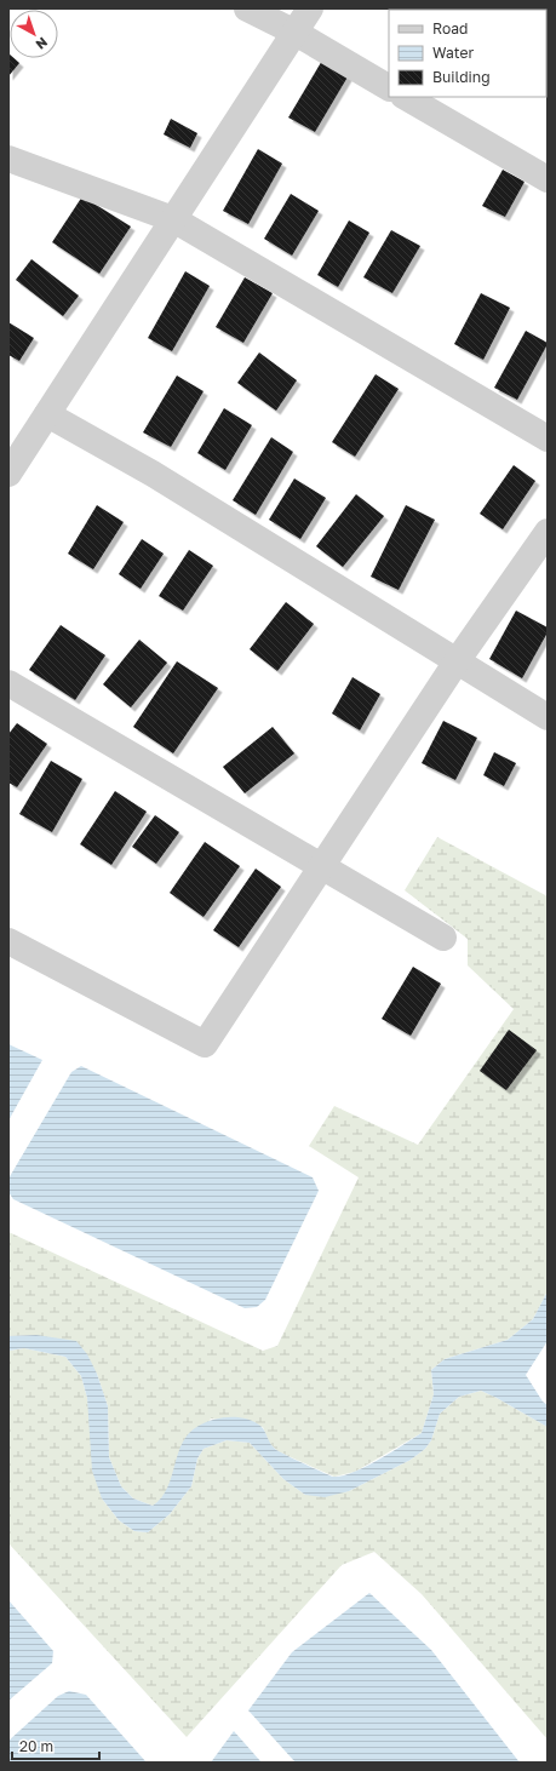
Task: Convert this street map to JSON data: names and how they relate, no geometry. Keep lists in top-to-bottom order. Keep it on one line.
{"legend":["Road","Water","Building"],"scale_bar":"20 m","north":"bottom right"}
